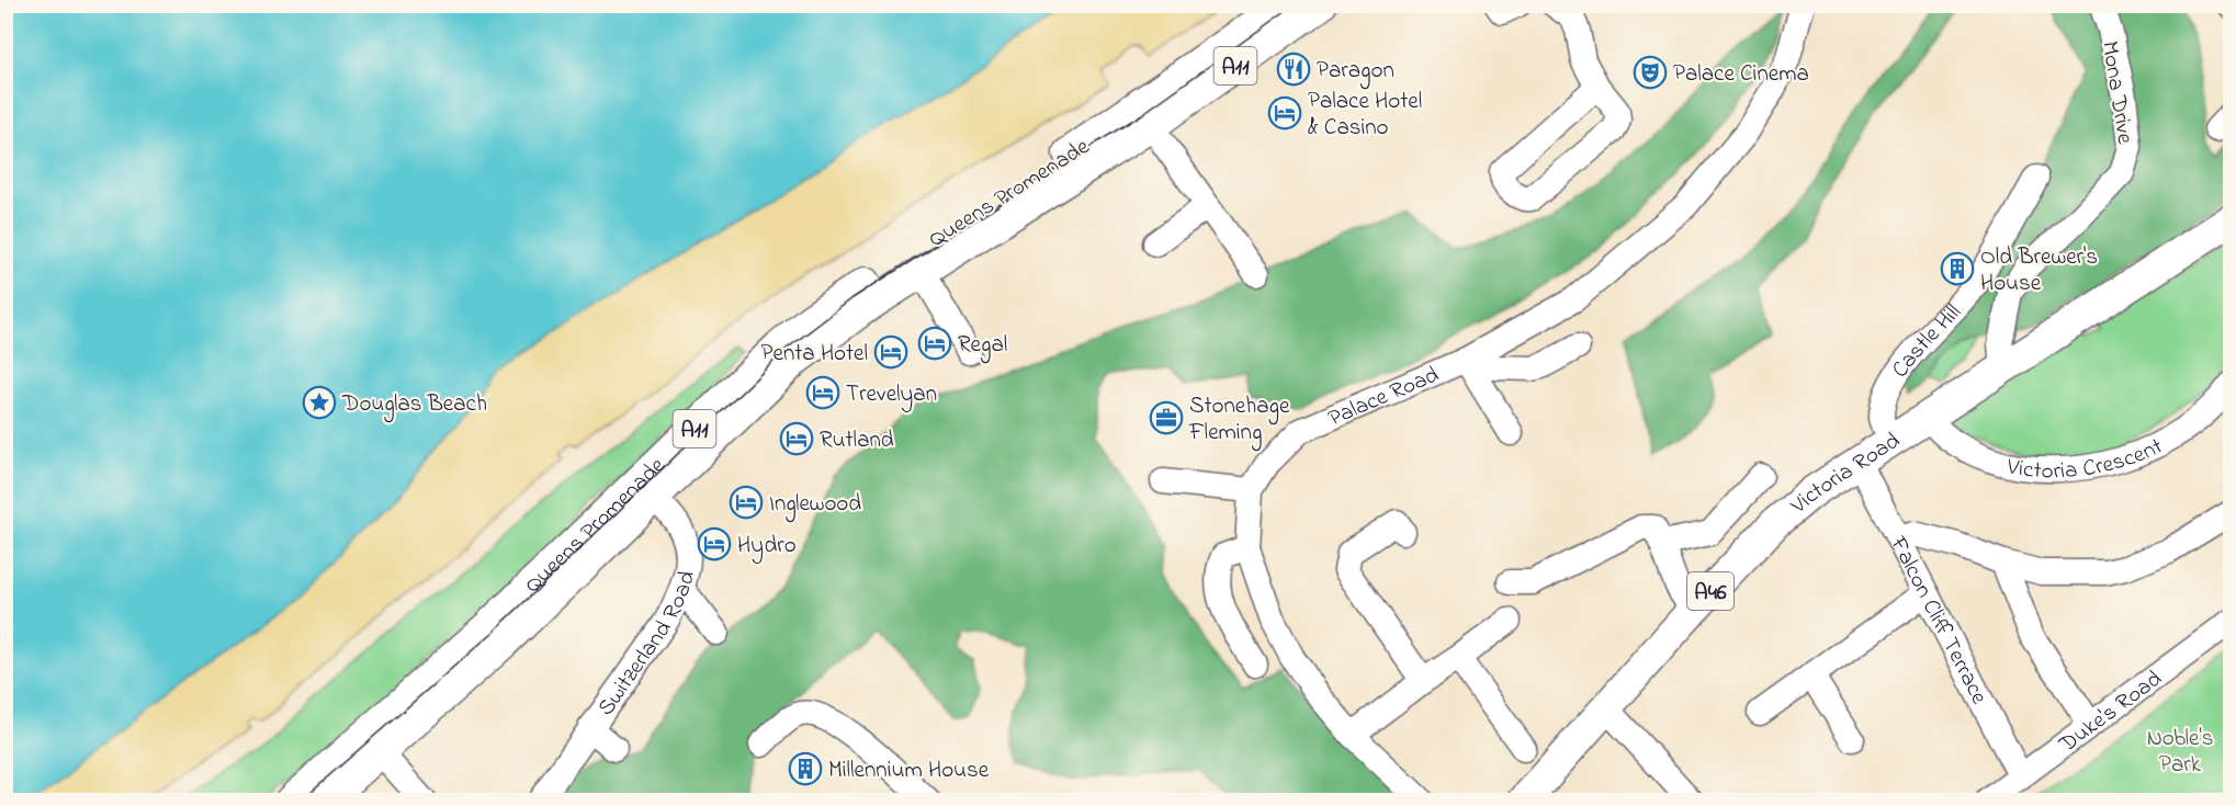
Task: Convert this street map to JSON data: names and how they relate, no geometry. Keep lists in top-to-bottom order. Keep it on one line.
{"streets":{"main road":["A11","Queens Promenade","Victoria Road","A46"],"street":["Mona Drive","Castle Hill","Palace Road","Victoria Crescent","Falcon Cliff Terrace","Switzerland Road","Duke's Road"]},"crossings":[["A11","Queens Promenade"],["Mona Drive","Victoria Road"],["Queens Promenade","Switzerland Road"],["Castle Hill","Victoria Road"],["Victoria Crescent","Victoria Road"],["Victoria Road","Falcon Cliff Terrace"],["Falcon Cliff Terrace","Duke's Road"]],"parks":["Noble's Park"],"places":{"restaurant":["Paragon"],"theatre":["Palace Cinema"],"hotel":["Palace Hotel & Casino","Regal","Penta Hotel","Trevelyan","Rutland","Inglewood","Hydro"],"building":["Old Brewer's House","Millennium House"],"place":["Douglas Beach"],"office":["Stonehage Fleming"]}}
